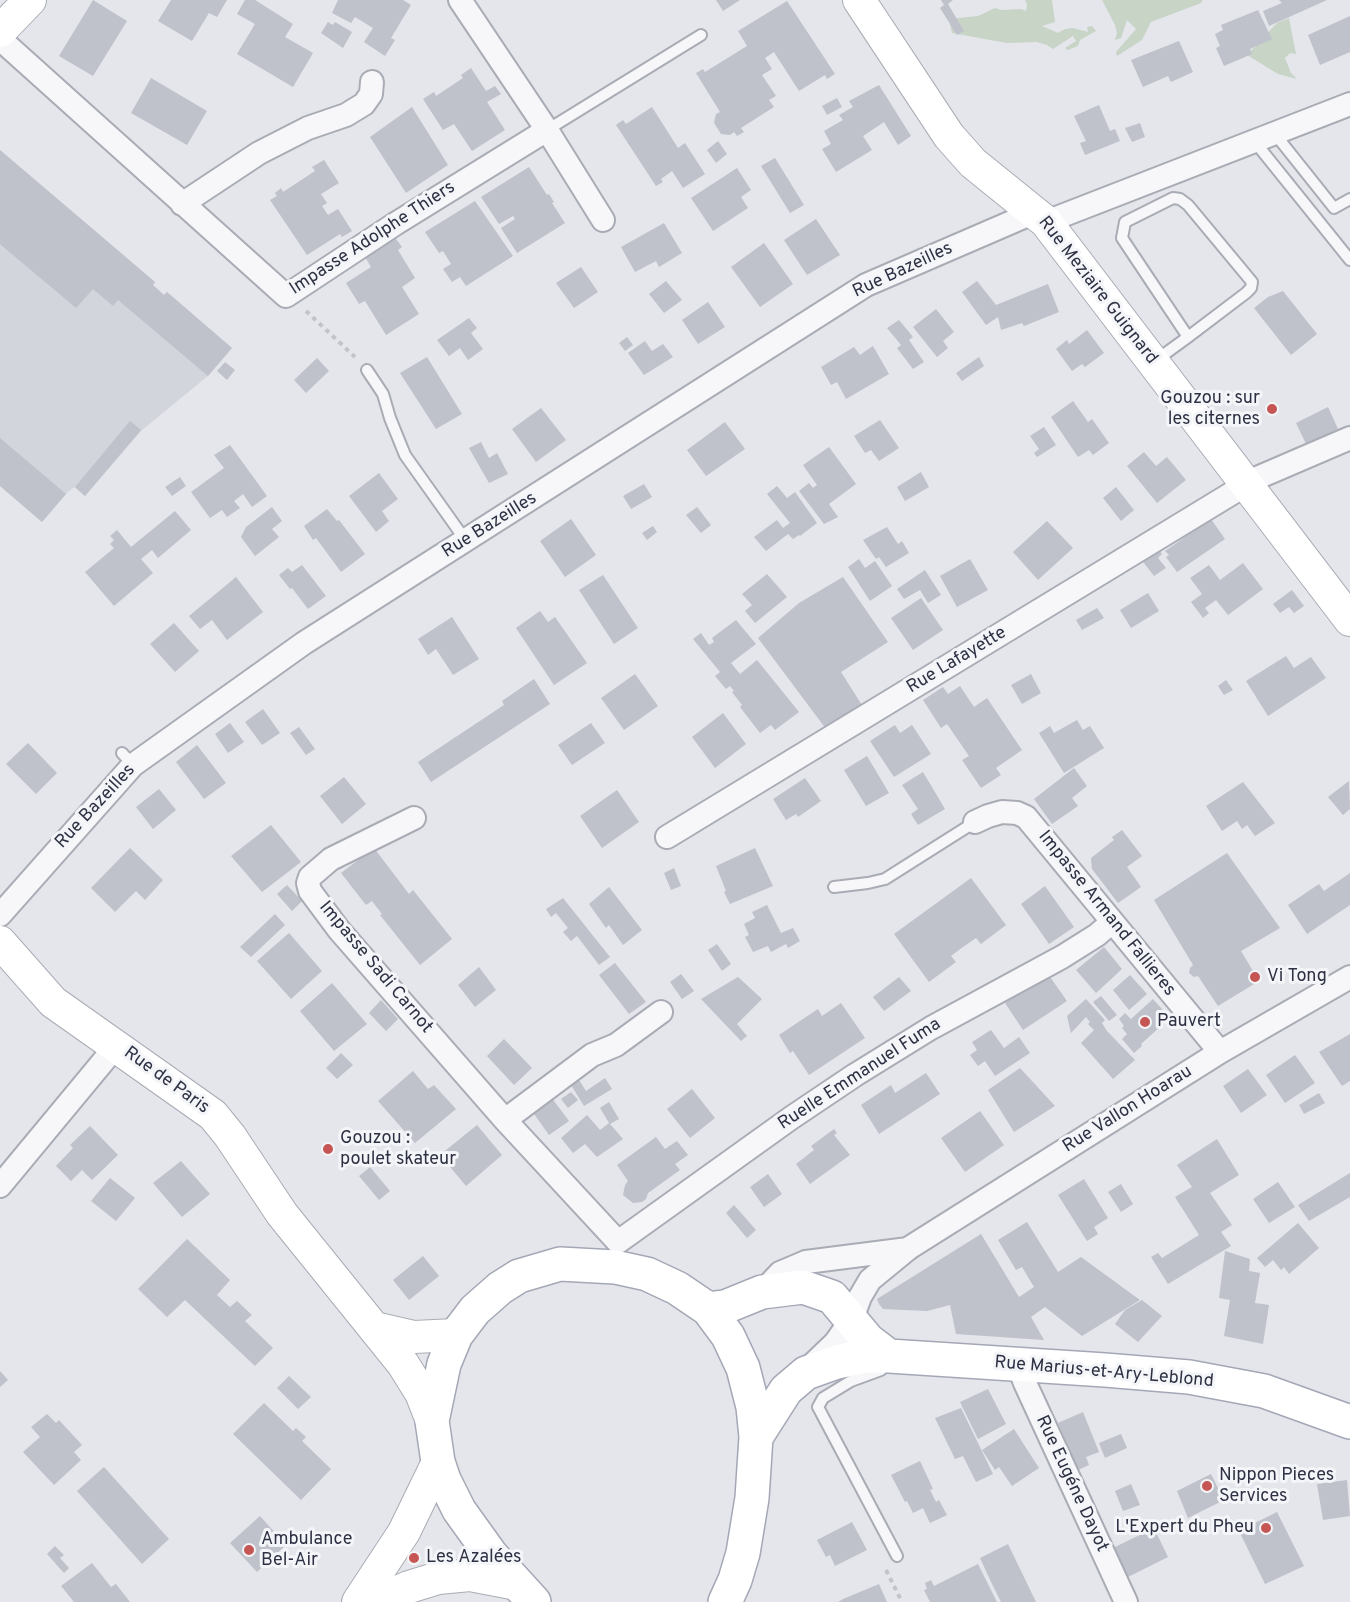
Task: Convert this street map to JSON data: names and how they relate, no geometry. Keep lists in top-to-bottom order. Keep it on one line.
{"streets":{"main road":["Rue Marius-et-Ary-Leblond"],"street":["Impasse Adolphe Thiers","Rue Bazeilles","Rue Meziaire Guignard","Rue Lafayette","Impasse Armand Fallieres","Impasse Sadi Carnot","Ruelle Emmanuel Fuma","Rue de Paris","Rue Vallon Hoarau","Rue Eugéne Dayot"]},"crossings":[["Rue Bazeilles","Rue Meziaire Guignard"],["Rue Meziaire Guignard","Rue Lafayette"],["Impasse Armand Fallieres","Ruelle Emmanuel Fuma"],["Impasse Armand Fallieres","Rue Vallon Hoarau"],["Impasse Sadi Carnot","Ruelle Emmanuel Fuma"],["Rue Vallon Hoarau","Rue Marius-et-Ary-Leblond"],["Rue Marius-et-Ary-Leblond","Rue Eugéne Dayot"]],"places":["Gouzou : sur les citernes","Vi Tong","Pauvert","Gouzou : poulet skateur","Nippon Pieces Services","L'Expert du Pheu","Ambulance Bel-Air","Les Azalées"]}
